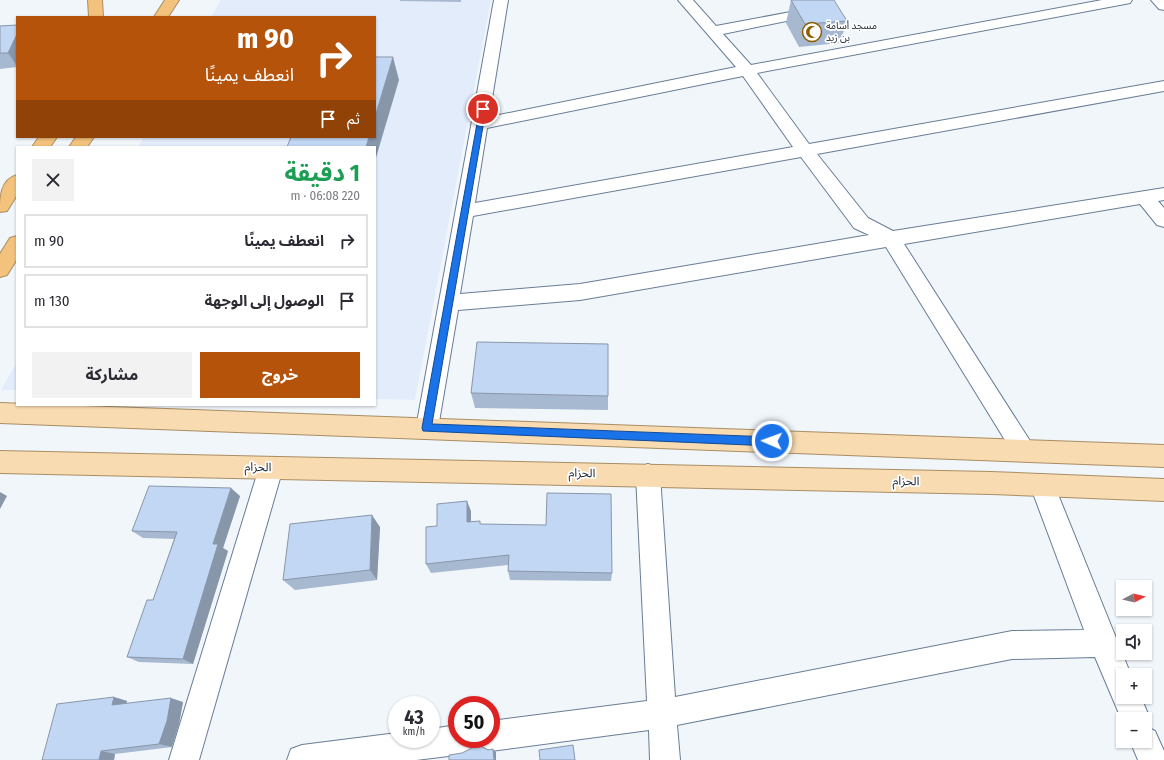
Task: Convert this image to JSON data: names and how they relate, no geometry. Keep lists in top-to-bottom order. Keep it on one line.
{"streets":{"main road":["الحزام"]},"places":{"mosque":["مسجد أسامة بن زيد"]},"north":"right","page":{"turn":["90 m","انعطف يمينًا"],"then":"ثم","heading":["1 دقيقة","220 m · 06:08"],"list":[{"name":"انعطف يمينًا","value":"90 m"},{"name":"الوصول إلى الوجهة","value":"130 m"}],"buttons":["خروج","مشاركة"],"map_buttons":["+","−"],"speed":"43 km/h","limit":"50"}}
